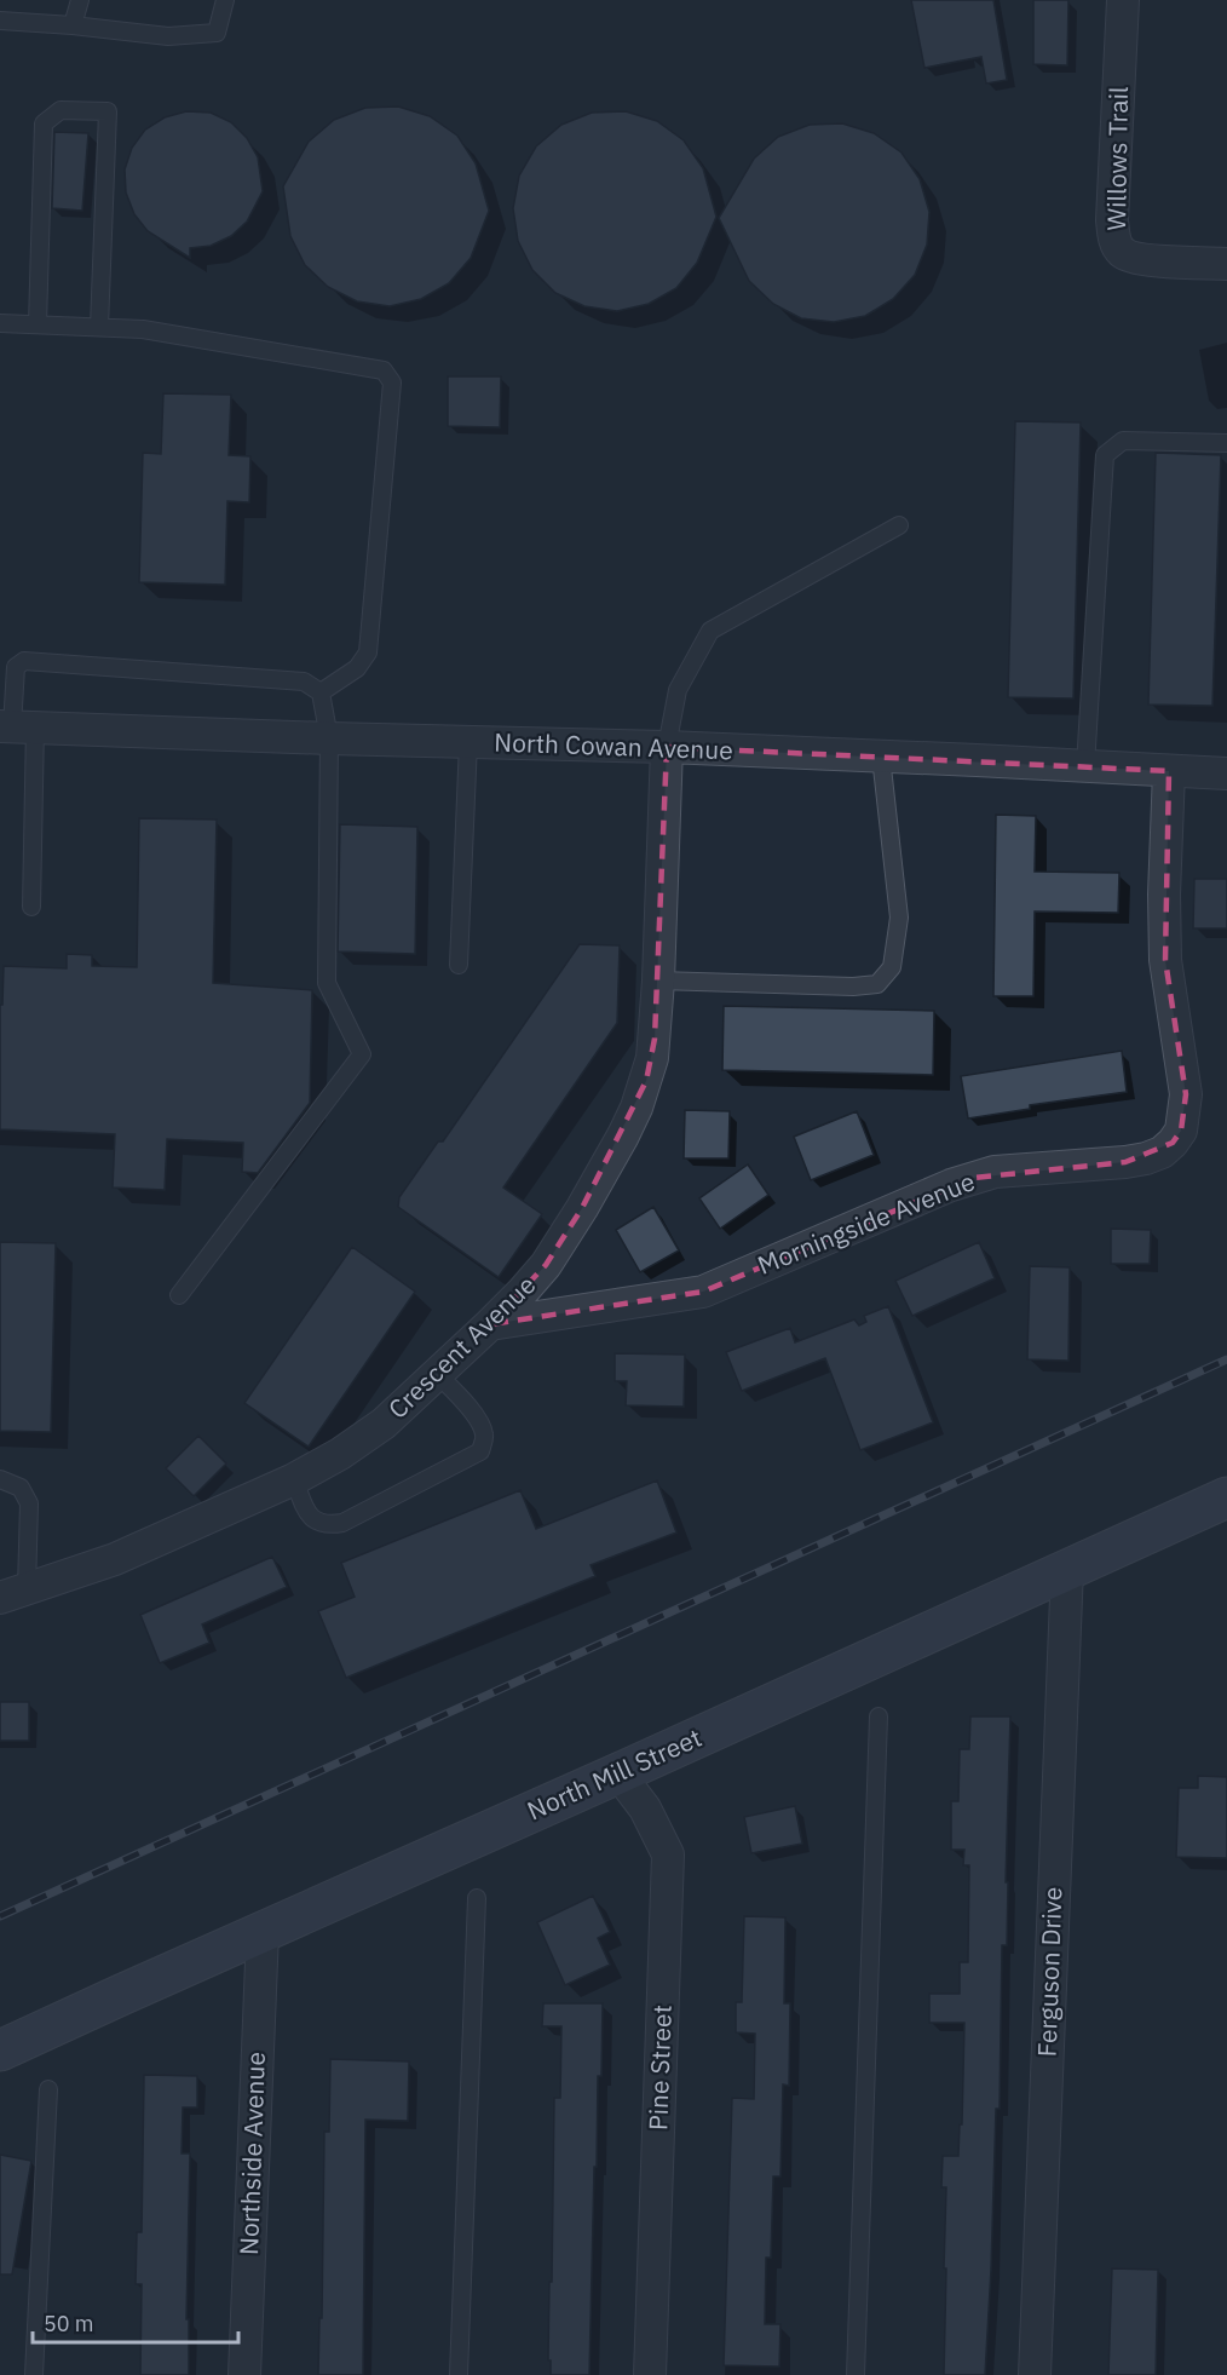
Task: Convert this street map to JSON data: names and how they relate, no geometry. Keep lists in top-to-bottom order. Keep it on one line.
{"streets":{"main road":["North Mill Street"],"street":["Willows Trail","North Cowan Avenue","Morningside Avenue","Crescent Avenue","Ferguson Drive","Pine Street","Northside Avenue"]},"crossings":[["North Cowan Avenue","Morningside Avenue"],["North Cowan Avenue","Crescent Avenue"],["Morningside Avenue","Crescent Avenue"],["North Mill Street","Ferguson Drive"],["North Mill Street","Pine Street"],["North Mill Street","Northside Avenue"]],"scale_bar":"50 m"}
